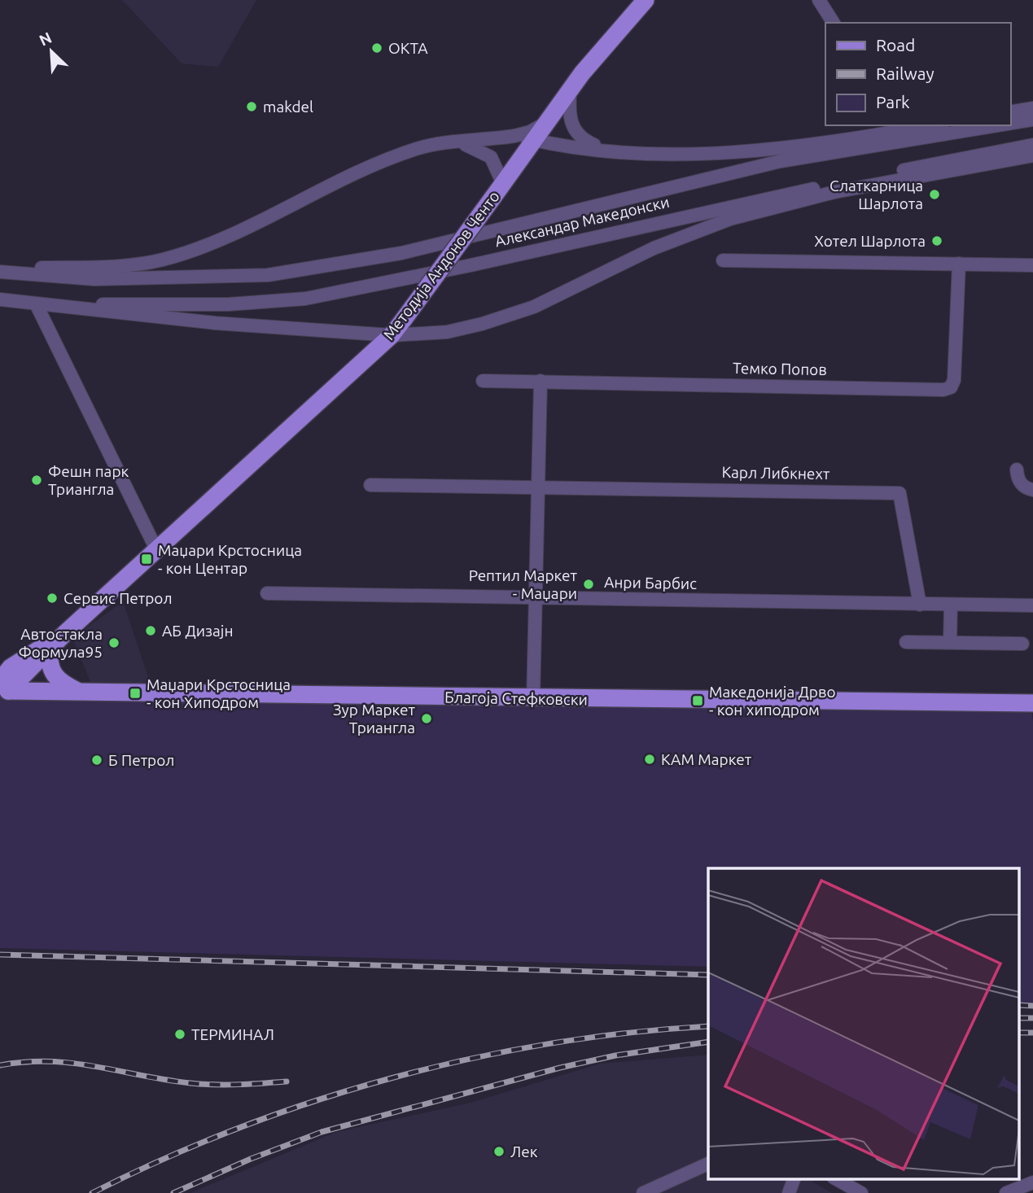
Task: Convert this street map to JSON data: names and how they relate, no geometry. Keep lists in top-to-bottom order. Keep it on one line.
{"streets":{"main road":["Методија Андонов Ченто","Благоја Стефковски"],"street":["Александар Македонски","Темко Попов","Карл Либкнехт","Анри Барбис"]},"crossings":[["Методија Андонов Ченто","Благоја Стефковски"],["Карл Либкнехт","Анри Барбис"]],"places":{"other":["ОКТА","makdel","Слаткарница Шарлота","Хотел Шарлота","Фешн парк Триангла","Рептил Маркет - Маџари","Сервис Петрол","АБ Дизајн","Автостакла Формула95","Зур Маркет Триангла","КАМ Маркет","Б Петрол","ТЕРМИНАЛ","Лек"],"transit":["Маџари Крстосница - кон Центар","Маџари Крстосница - кон Хиподром","Македонија Дрво - кон хиподром"]},"legend":["Road","Railway","Park"],"north":"top left"}
